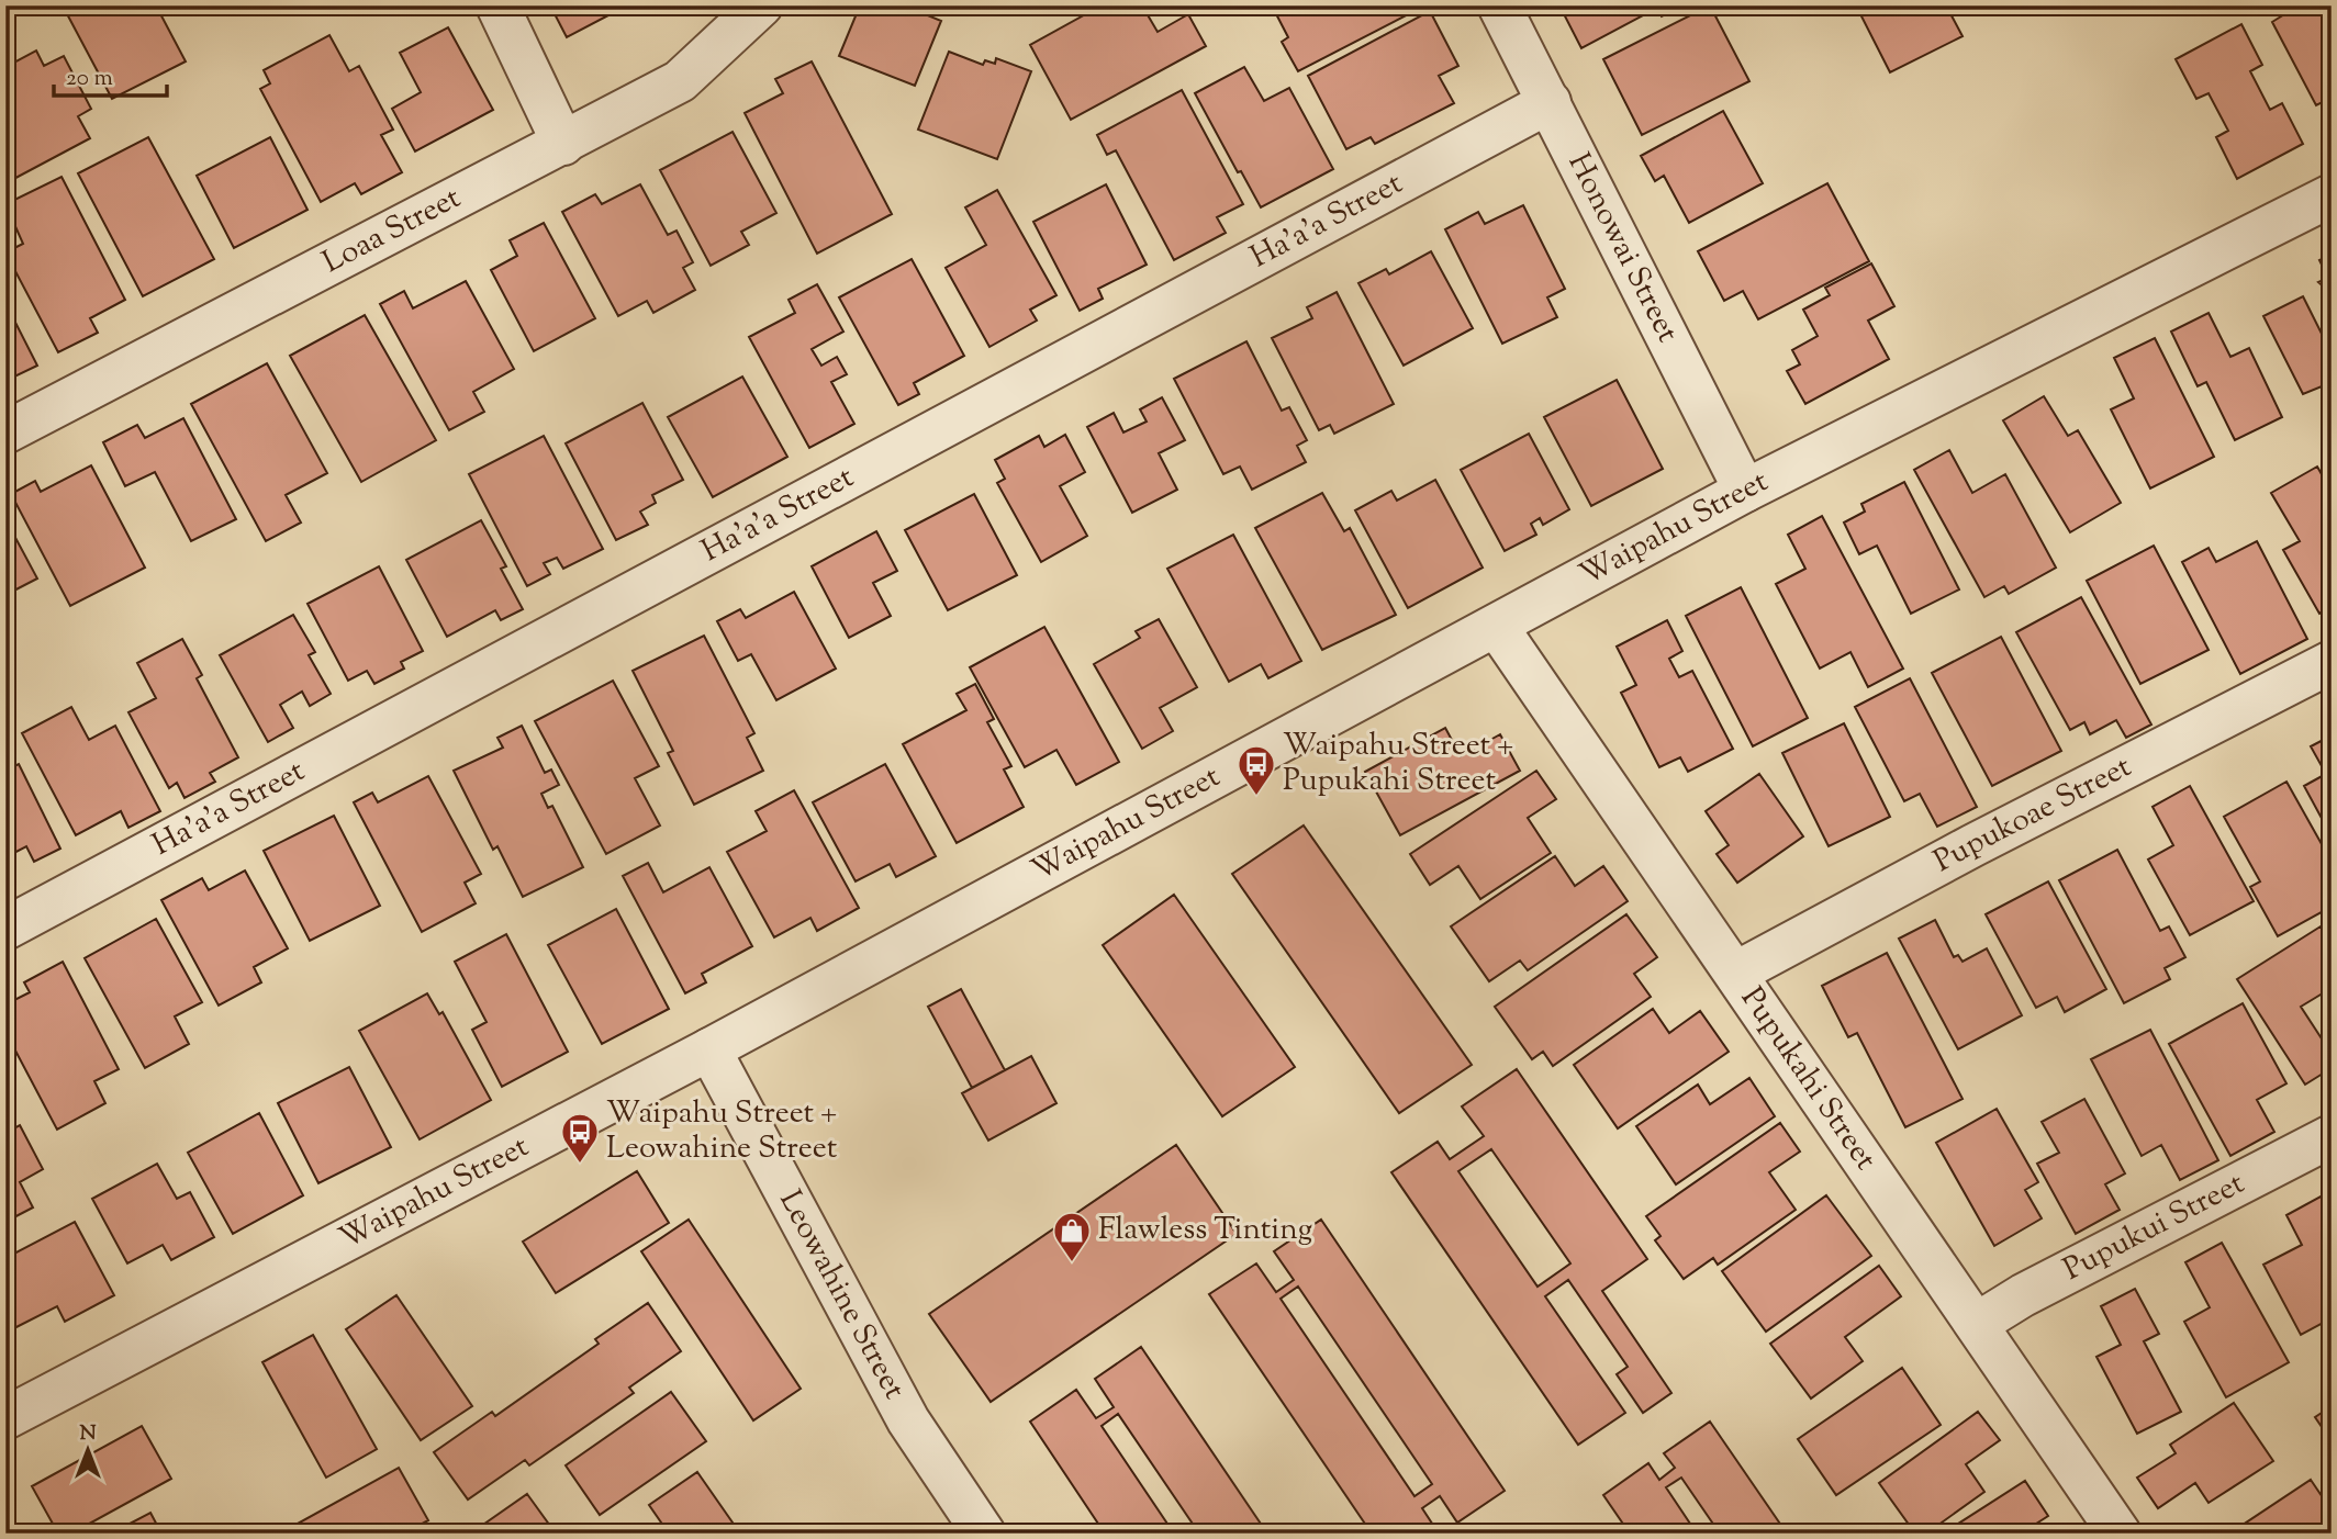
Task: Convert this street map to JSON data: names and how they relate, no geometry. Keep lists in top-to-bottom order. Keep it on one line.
{"streets":{"street":["Ha'a'a Street","Loaa Street","Honowai Street","Waipahu Street","Pupukoae Street","Pupukahi Street","Pupukui Street","Leowahine Street"]},"crossings":[["Ha'a'a Street","Honowai Street"],["Honowai Street","Waipahu Street"],["Waipahu Street","Pupukahi Street"],["Waipahu Street","Leowahine Street"],["Pupukoae Street","Pupukahi Street"],["Pupukahi Street","Pupukui Street"]],"places":{"bus stop":["Waipahu Street + Pupukahi Street","Waipahu Street + Leowahine Street"],"shop":["Flawless Tinting"]},"scale_bar":"20 m","north":"top"}
